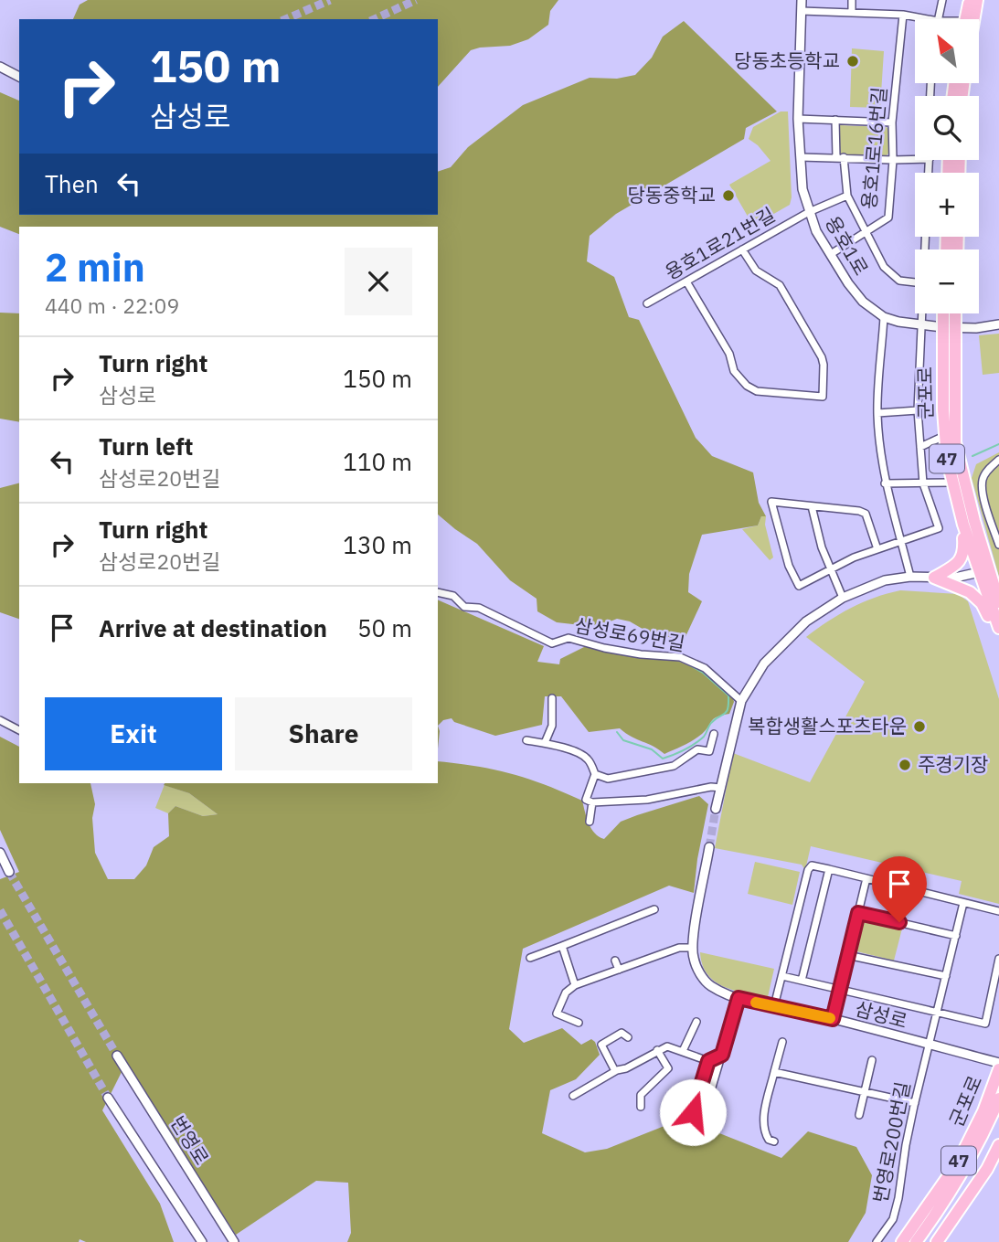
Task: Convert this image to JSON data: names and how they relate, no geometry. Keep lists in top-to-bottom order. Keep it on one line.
{"streets":{"main road":["군포로","47"],"street":["용호1로16번길","용호1로21번길","용호1로","삼성로69번길","삼성로","번영로","번영로200번길"]},"crossings":[["용호1로16번길","용호1로"],["용호1로21번길","용호1로"],["용호1로","군포로"],["삼성로","번영로200번길"]],"places":["당동초등학교","당동중학교","복합생활스포츠타운","주경기장"],"north":"top left","page":{"map_buttons":["+","−"],"turn":["150 m","삼성로"],"then":"Then","heading":["2 min","440 m · 22:09"],"list":[{"name":"Turn right","note":"삼성로","value":"150 m"},{"name":"Turn left","note":"삼성로20번길","value":"110 m"},{"name":"Turn right","note":"삼성로20번길","value":"130 m"},{"name":"Arrive at destination","value":"50 m"}],"buttons":["Exit","Share"]}}
